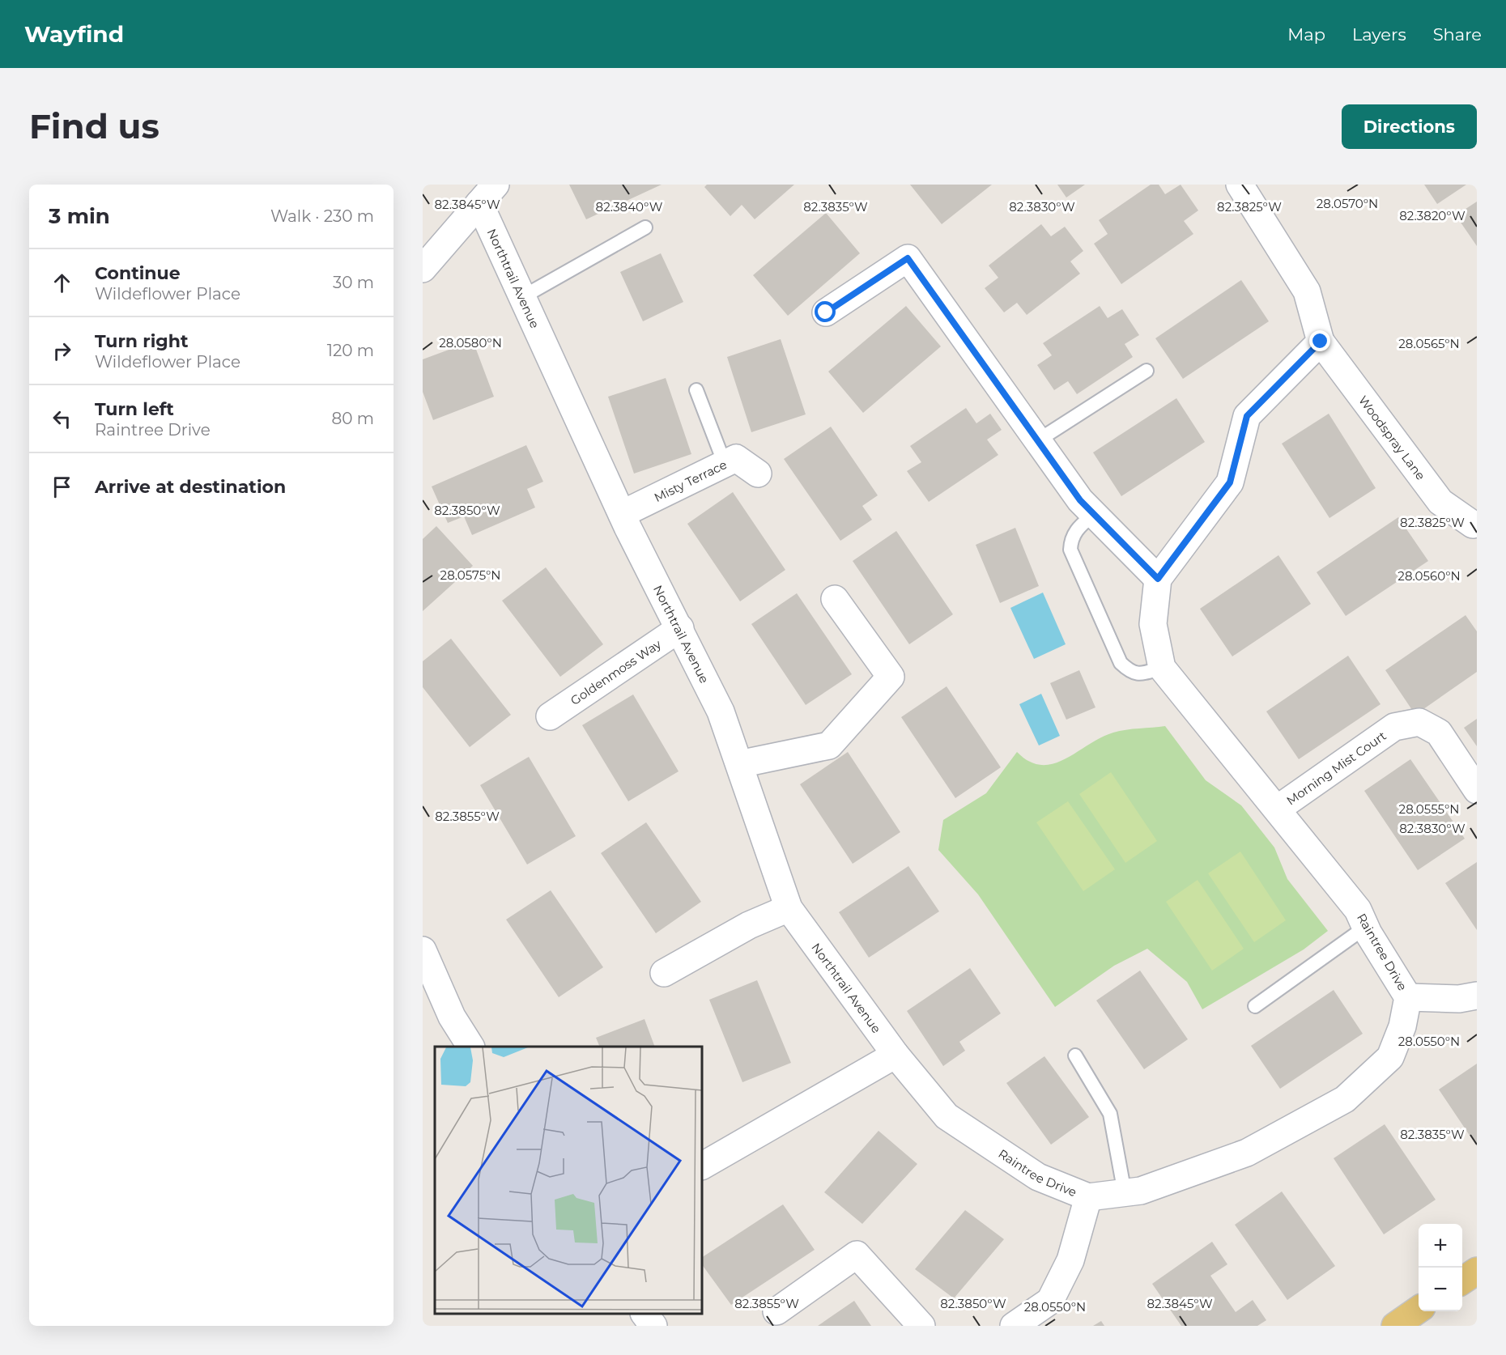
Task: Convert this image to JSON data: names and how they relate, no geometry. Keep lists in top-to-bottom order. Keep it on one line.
{"streets":{"street":["Northtrail Avenue","Woodspray Lane","Misty Terrace","Goldenmoss Way","Morning Mist Court","Raintree Drive"]},"crossings":[["Northtrail Avenue","Misty Terrace"],["Northtrail Avenue","Goldenmoss Way"],["Northtrail Avenue","Raintree Drive"],["Morning Mist Court","Raintree Drive"]],"page":{"header":"Wayfind","nav":["Map","Layers","Share"],"buttons":"Directions","title":"Find us","heading":["3 min","Walk · 230 m"],"list":[["Continue","Wildeflower Place","30 m"],["Turn right","Wildeflower Place","120 m"],["Turn left","Raintree Drive","80 m"],"Arrive at destination"],"map_buttons":["+","−"]},"coordinates":["28.0570°N","82.3845°W","82.3840°W","82.3835°W","82.3830°W","82.3825°W","82.3820°W","28.0580°N","28.0565°N","82.3850°W","28.0575°N","28.0560°N","28.0555°N","82.3855°W","28.0550°N"]}
